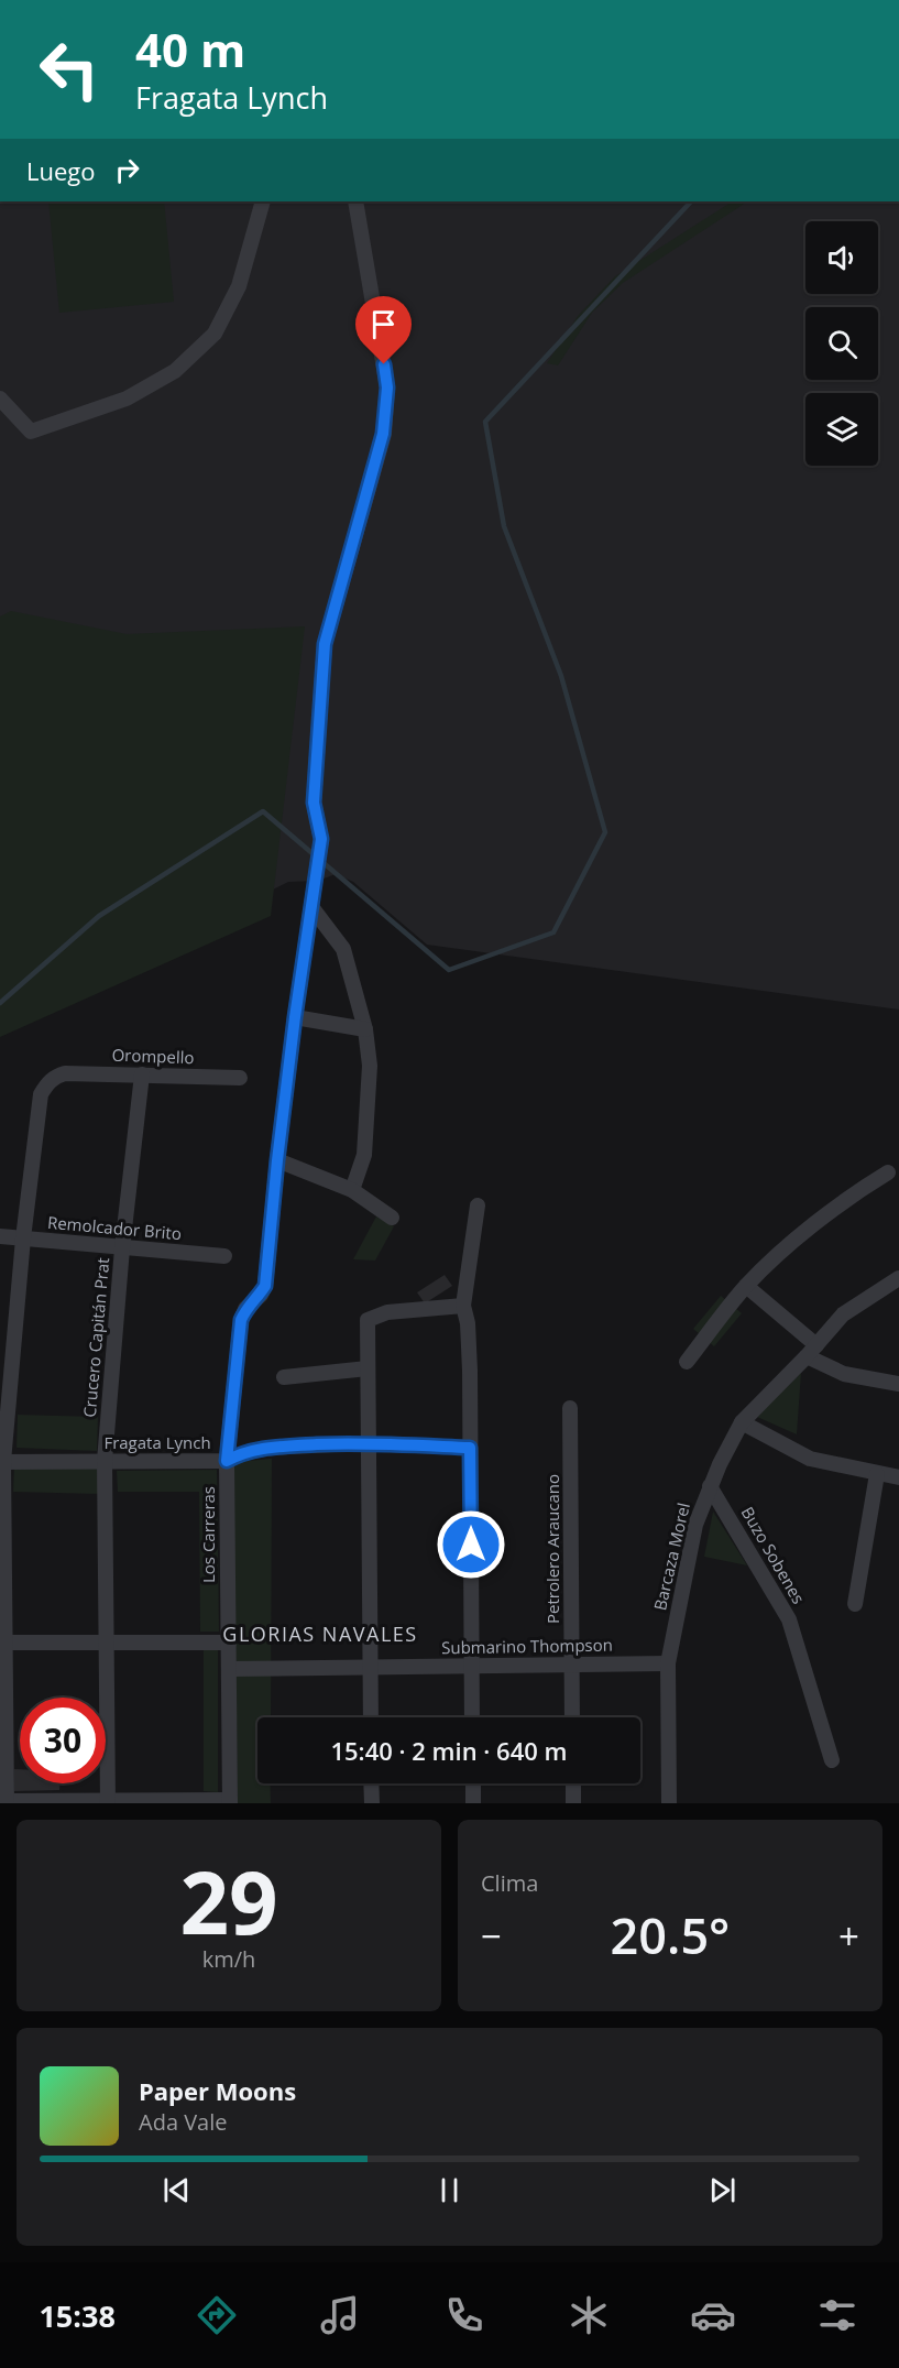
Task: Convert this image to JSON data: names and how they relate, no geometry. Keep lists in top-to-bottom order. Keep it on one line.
{"streets":{"street":["Orompello","Remolcador Brito","Crucero Capitán Prat","Fragata Lynch","Los Carreras","Petrolero Araucano","Buzo Sobenes","Barcaza Morel","Submarino Thompson"]},"crossings":[["Orompello","Remolcador Brito"],["Orompello","Crucero Capitán Prat"],["Remolcador Brito","Crucero Capitán Prat"],["Crucero Capitán Prat","Fragata Lynch"],["Fragata Lynch","Los Carreras"],["Los Carreras","Submarino Thompson"],["Petrolero Araucano","Submarino Thompson"],["Buzo Sobenes","Barcaza Morel"],["Barcaza Morel","Submarino Thompson"]],"districts":["GLORIAS NAVALES"],"page":{"turn":["40 m","Fragata Lynch"],"then":"Luego","limit":"30","trip":"15:40 · 2 min · 640 m","tile":[["29","km/h"],"Clima"],"heat":["−","20.5°","+"],"song":["Paper Moons","Ada Vale"],"tabs":"15:38"}}
